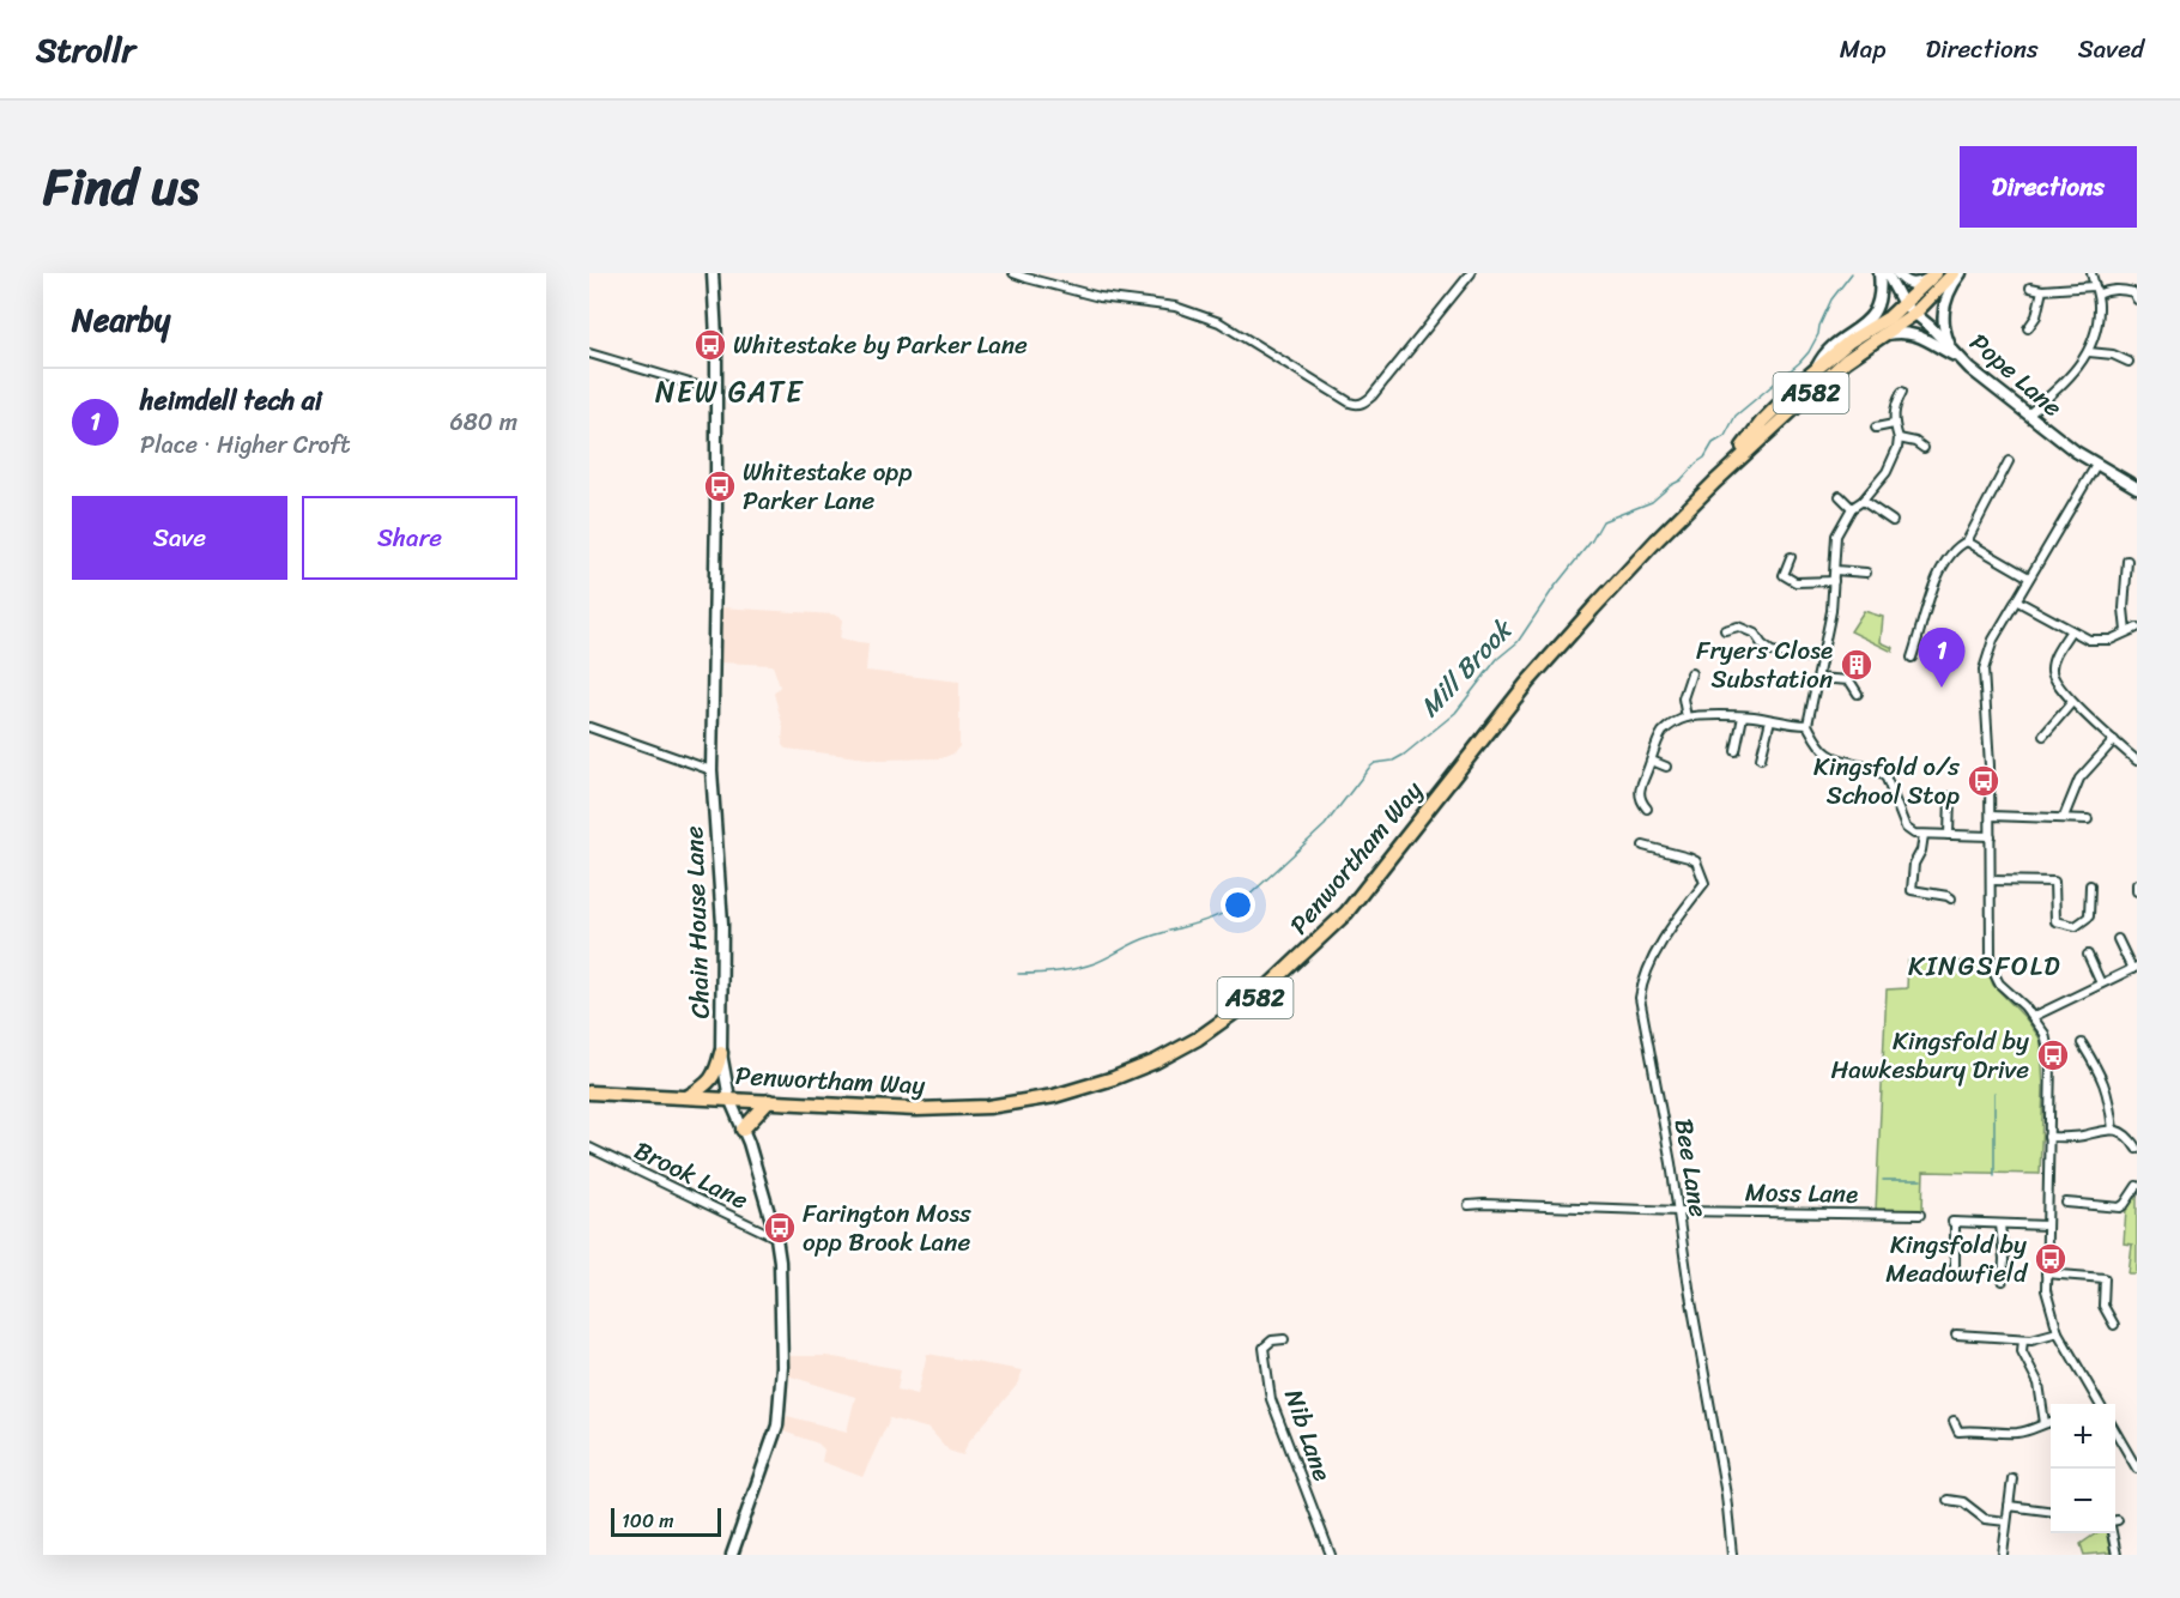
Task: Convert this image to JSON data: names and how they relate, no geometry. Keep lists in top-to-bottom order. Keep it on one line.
{"streets":{"highway":["A582","Penwortham Way"],"street":["Pope Lane","Chain House Lane","Bee Lane","Brook Lane","Moss Lane","Nib Lane"]},"crossings":[["Pope Lane","A582"],["Pope Lane","Penwortham Way"],["A582","Penwortham Way"],["Penwortham Way","Chain House Lane"],["Chain House Lane","Brook Lane"],["Bee Lane","Moss Lane"]],"districts":["NEW GATE","KINGSFOLD"],"water":["Mill Brook"],"places":{"bus stop":["Whitestake by Parker Lane","Whitestake opp Parker Lane","Kingsfold o/s School Stop","Kingsfold by Hawkesbury Drive","Farington Moss opp Brook Lane","Kingsfold by Meadowfield"],"building":["Fryers Close Substation"]},"scale_bar":"100 m","page":{"header":"Strollr","nav":["Map","Directions","Saved"],"title":"Find us","buttons":["Directions",["Save","Share"]],"heading":"Nearby","list":[{"mark":"1","name":"heimdell tech ai","note":"Place · Higher Croft","value":"680 m"}],"pins":"1","map_buttons":["+","−"],"scale":"100 m"}}
